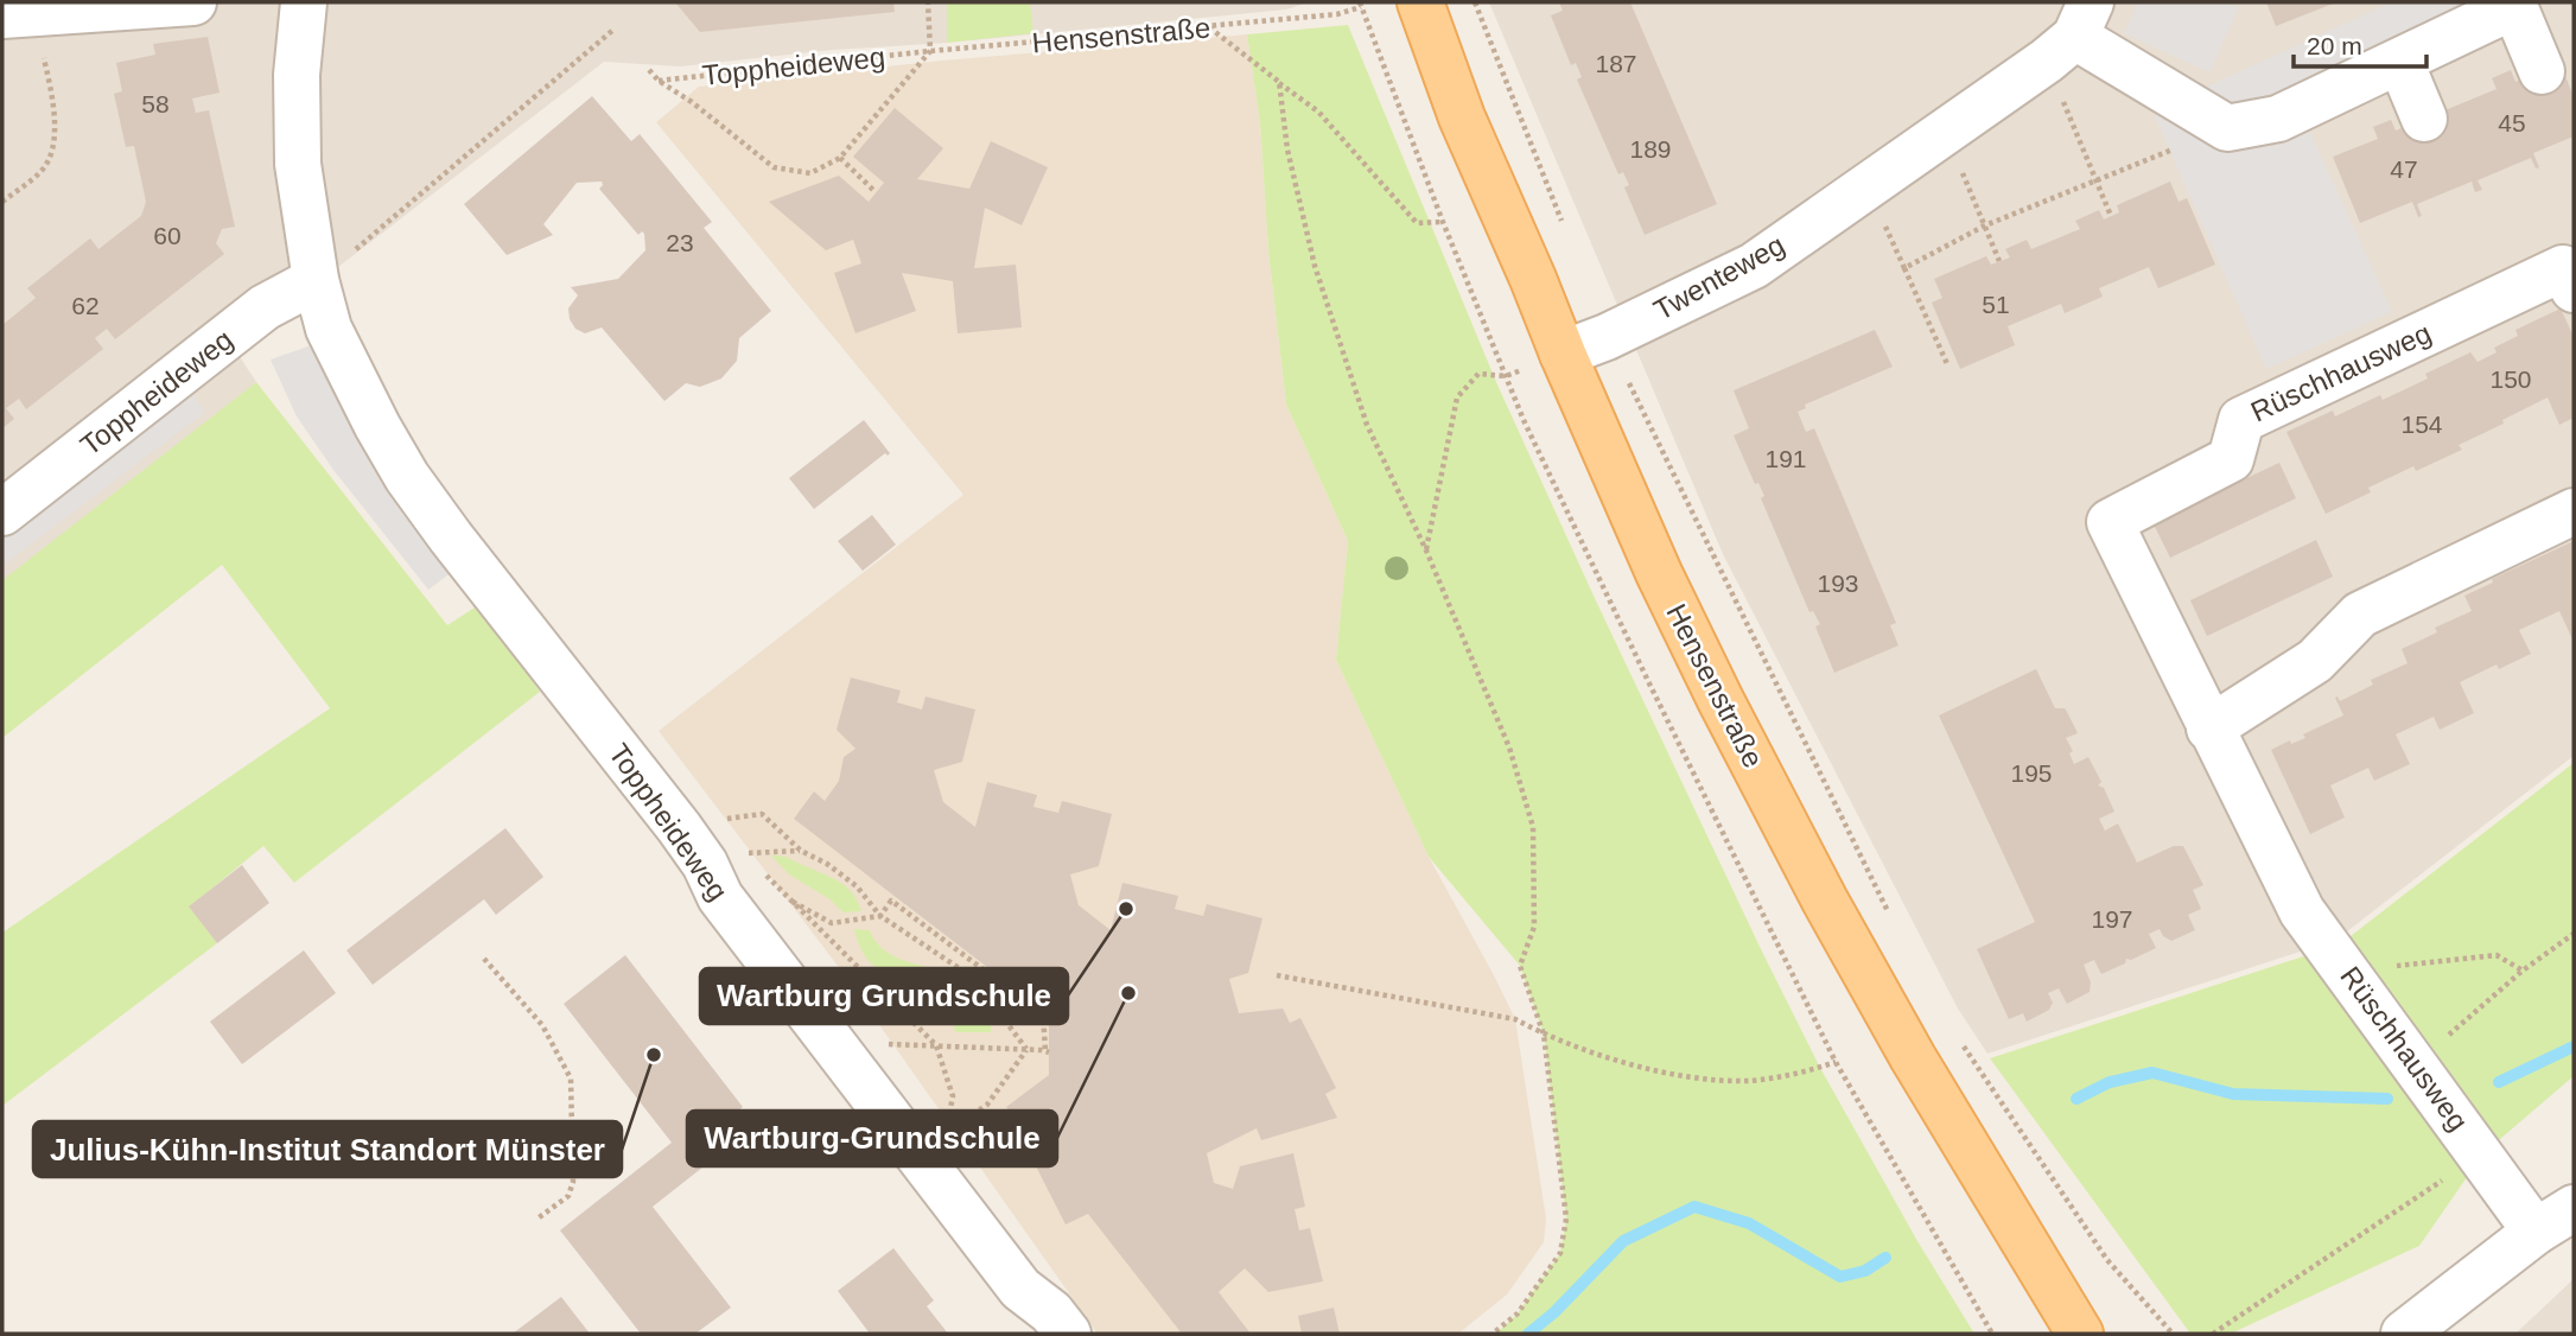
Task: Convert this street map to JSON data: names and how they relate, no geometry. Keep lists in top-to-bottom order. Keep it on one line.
{"streets":{"main road":["Hensenstraße"],"street":["Toppheideweg","Twenteweg","Rüschhausweg"]},"crossings":[["Hensenstraße","Toppheideweg"],["Hensenstraße","Twenteweg"]],"places":["Wartburg Grundschule","Wartburg-Grundschule","Julius-Kühn-Institut Standort Münster"],"house_numbers":["187","58","45","189","47","60","23","51","62","150","154","191","193","195","197"],"scale_bar":"20 m"}
